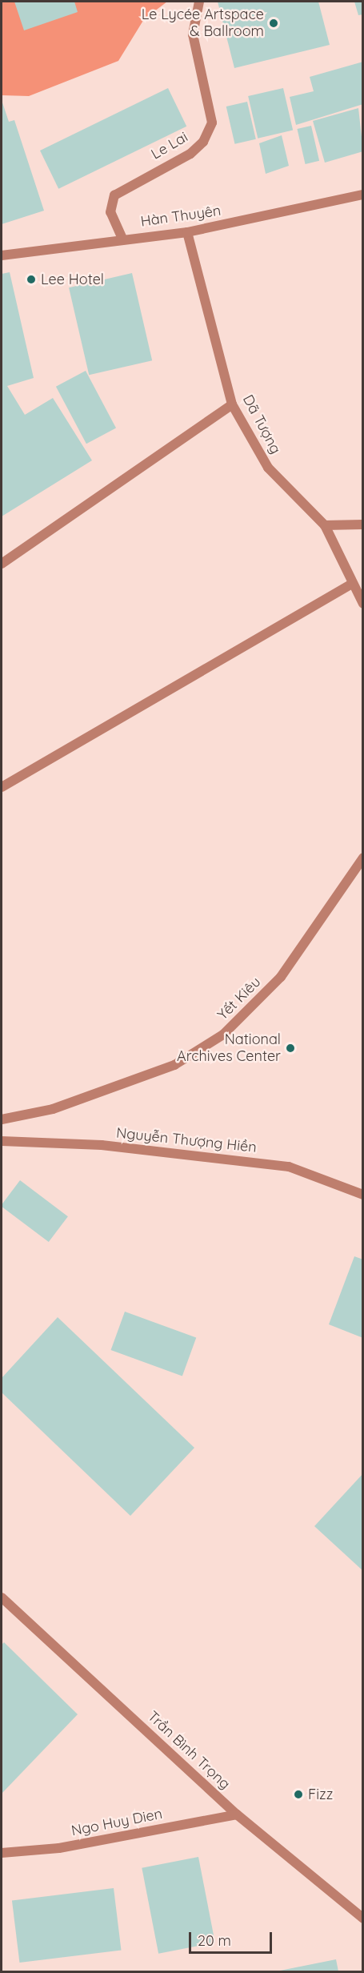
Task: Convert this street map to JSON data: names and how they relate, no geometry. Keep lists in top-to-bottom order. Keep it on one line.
{"streets":{"street":["Le Lai","Hàn Thuyên","Dã Tượng","Yết Kiêu","Nguyễn Thượng Hiền","Trần Bình Trọng","Ngo Huy Dien"]},"crossings":[["Le Lai","Hàn Thuyên"],["Hàn Thuyên","Dã Tượng"],["Trần Bình Trọng","Ngo Huy Dien"]],"places":["Le Lycée Artspace & Ballroom","Lee Hotel","National Archives Center","Fizz"],"scale_bar":"20 m"}
